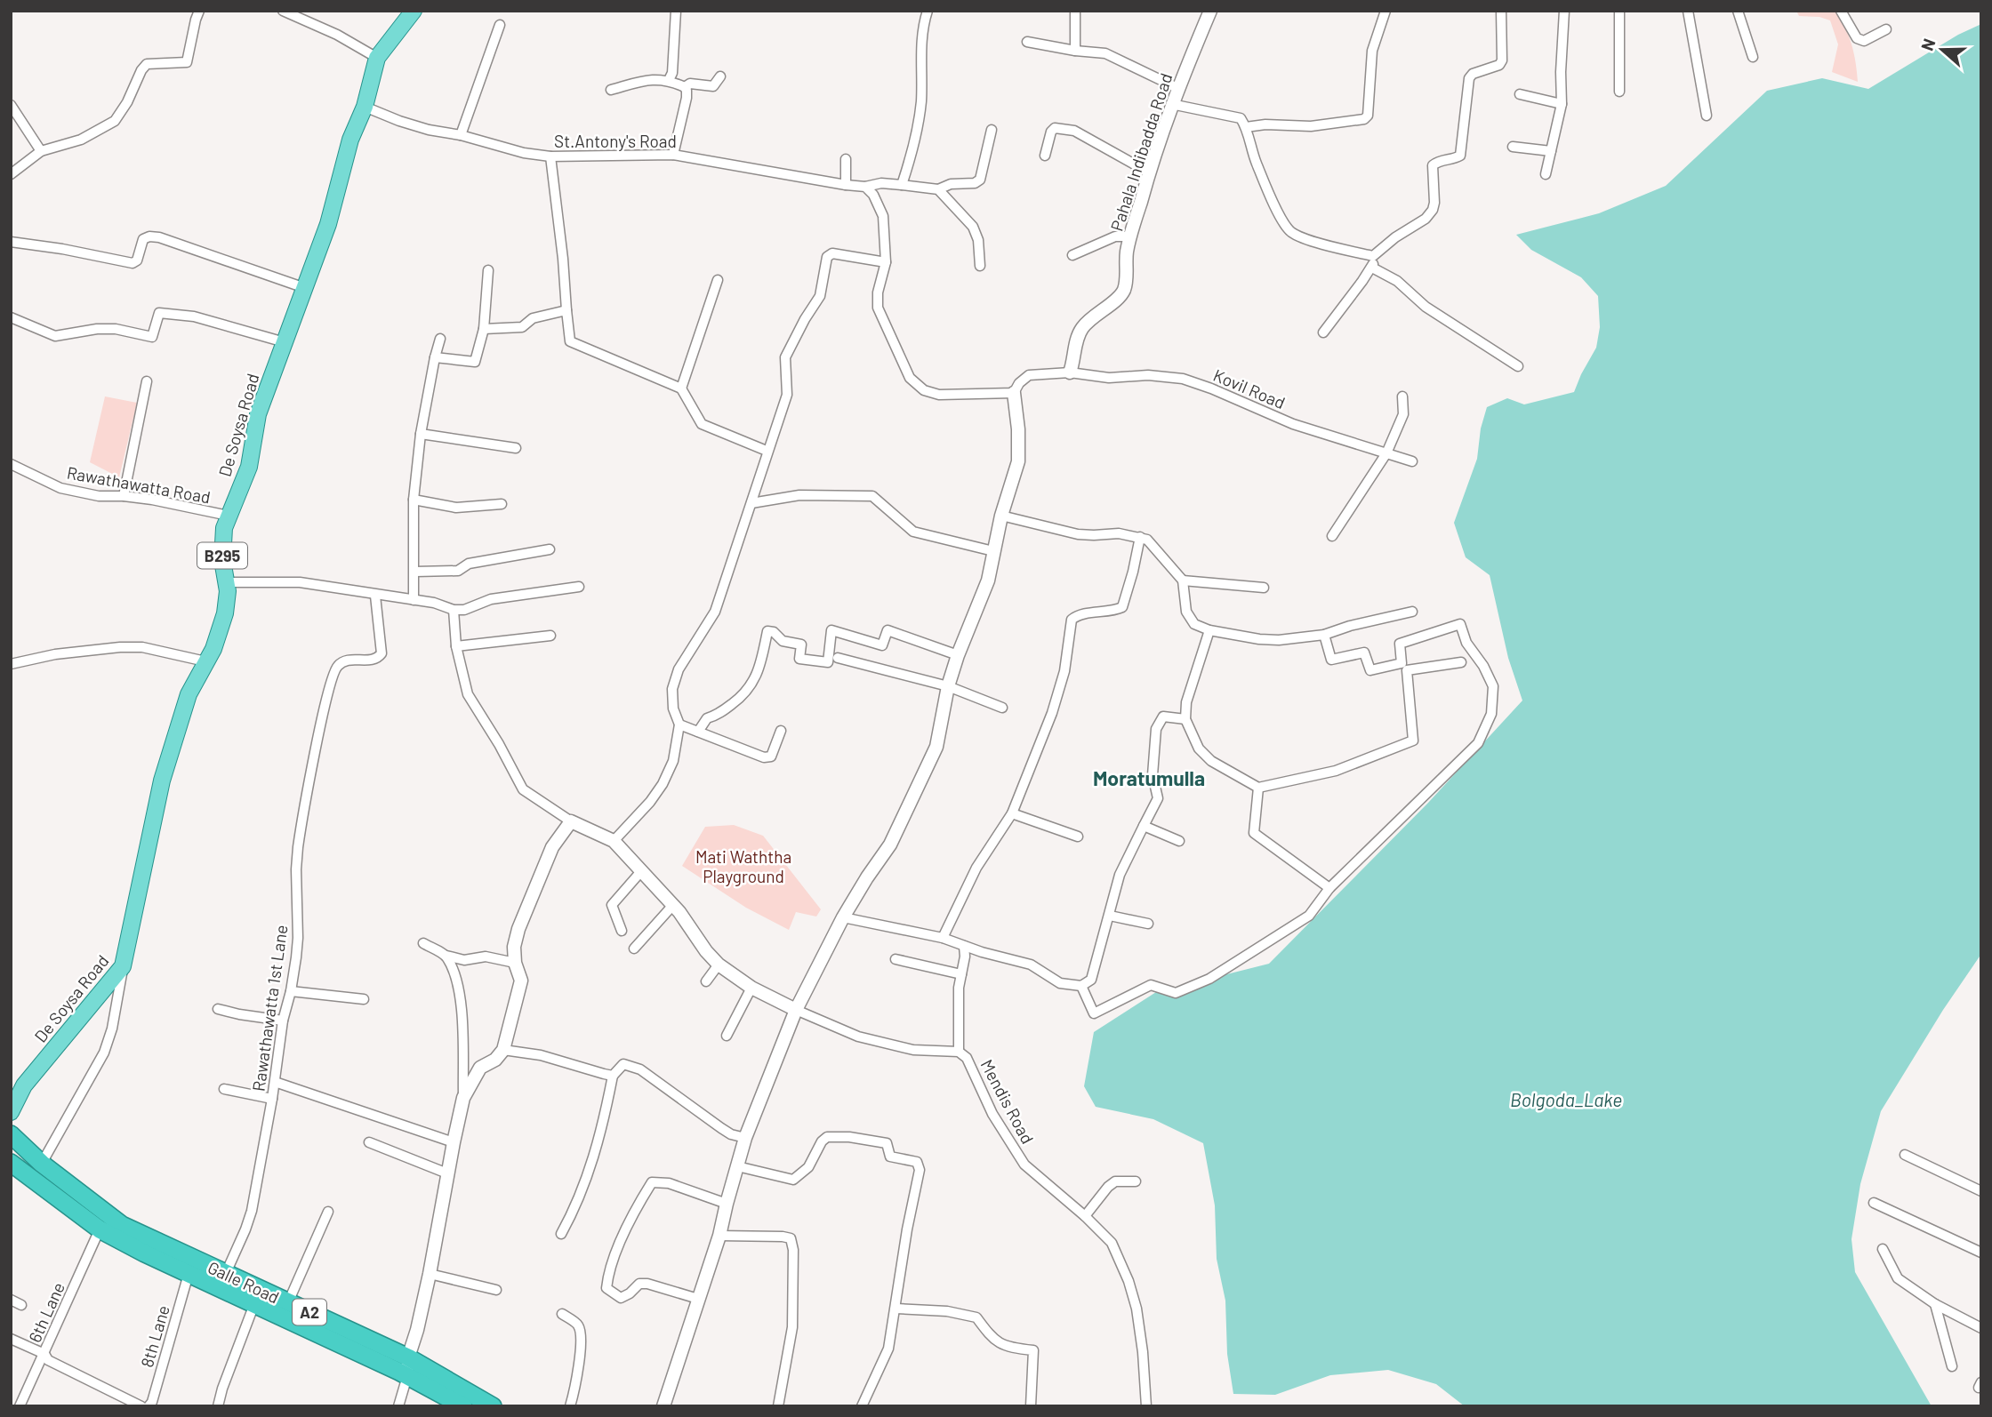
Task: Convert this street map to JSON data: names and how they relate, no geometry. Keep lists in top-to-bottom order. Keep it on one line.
{"streets":{"highway":["Galle Road","A2"],"main road":["De Soysa Road","B295"],"street":["St.Antony's Road","Pahala Indibadda Road","Kovil Road","Rawathawatta Road","Rawathawatta 1st Lane","Mendis Road","6th Lane","8th Lane"]},"crossings":[["St.Antony's Road","De Soysa Road"],["Pahala Indibadda Road","Kovil Road"],["De Soysa Road","Rawathawatta Road"],["Rawathawatta 1st Lane","Galle Road"],["Galle Road","6th Lane"],["Galle Road","8th Lane"]],"districts":["Moratumulla"],"water":["Bolgoda_Lake"],"parks":["Mati Waththa Playground"],"north":"left"}
